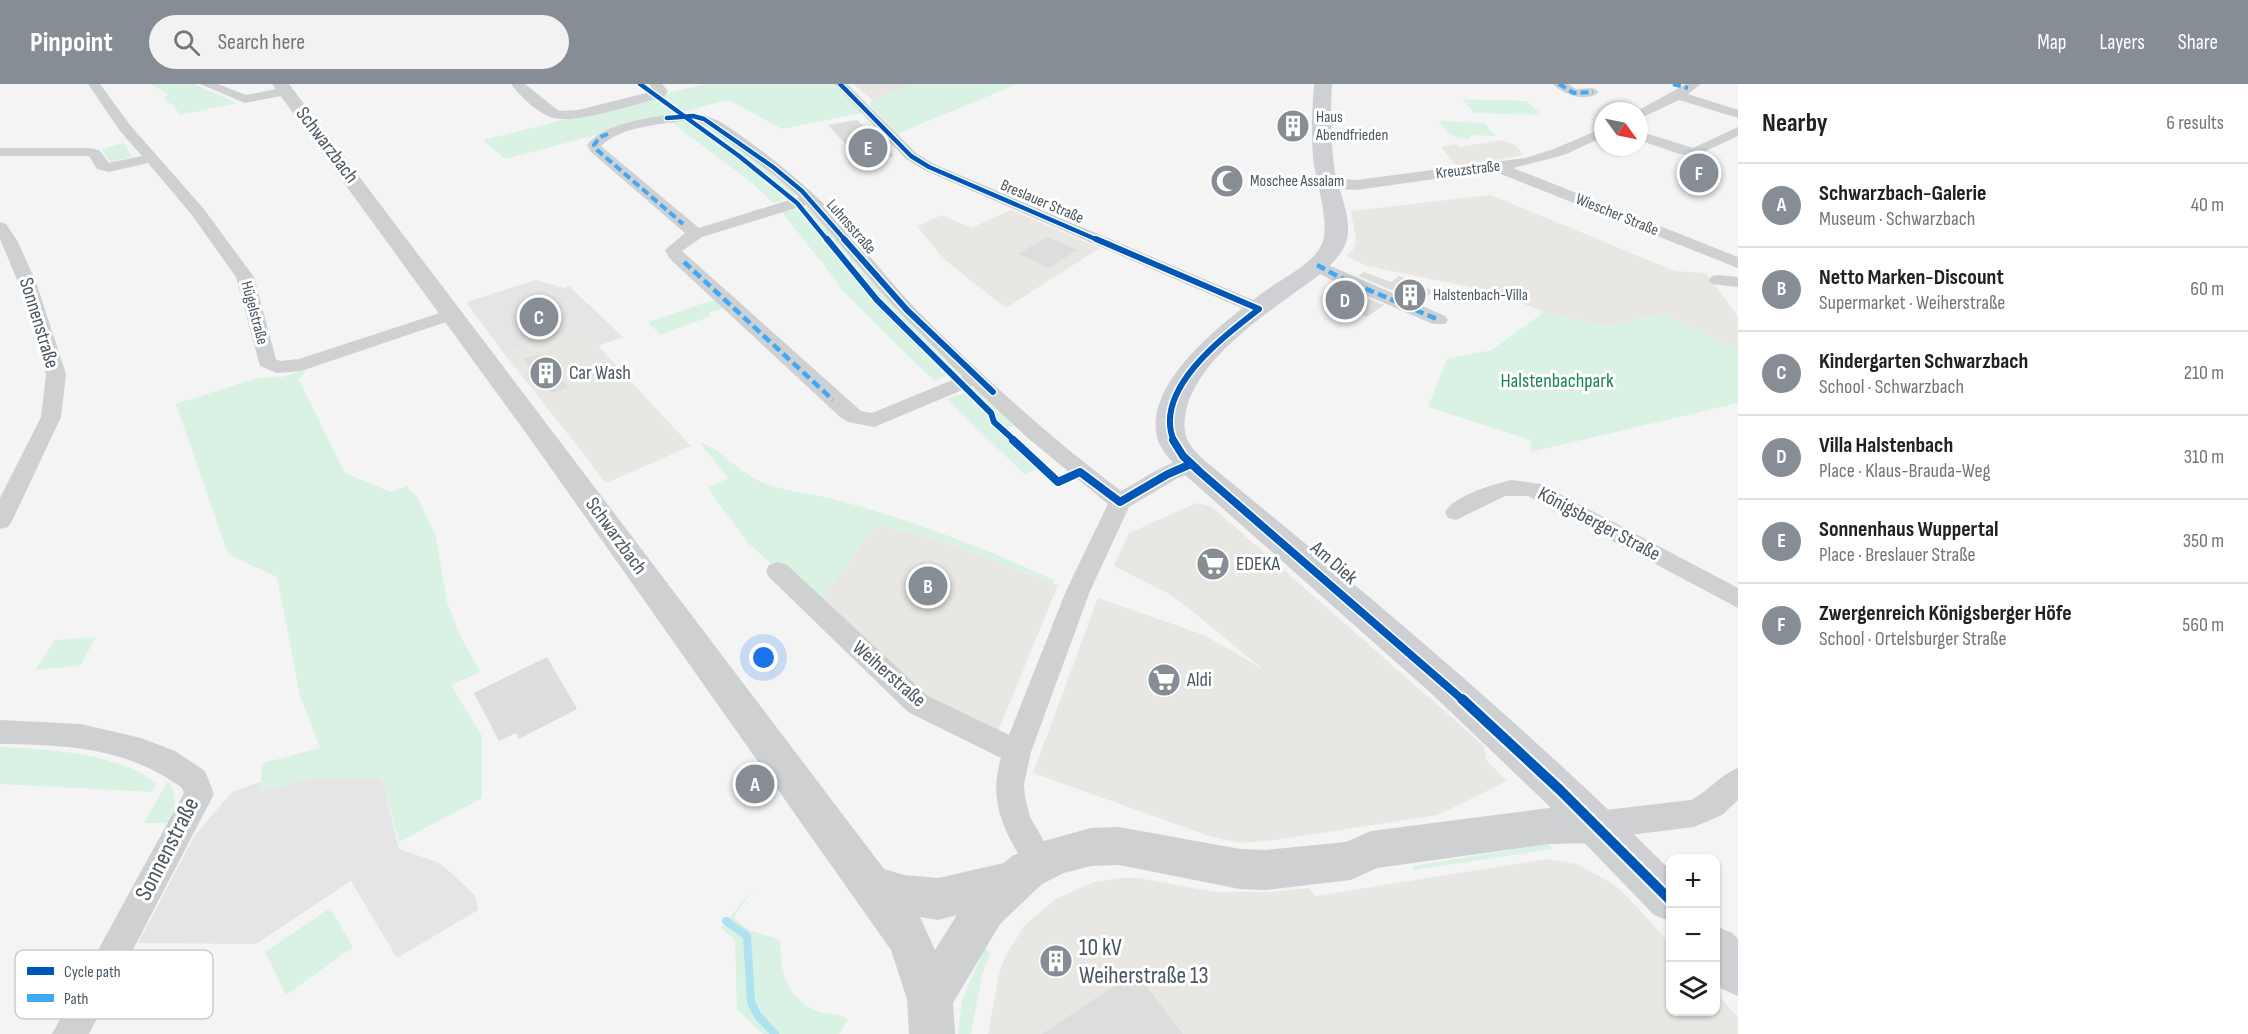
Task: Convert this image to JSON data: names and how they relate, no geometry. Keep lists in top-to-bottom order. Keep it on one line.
{"streets":{"main road":["Am Diek"],"street":["Schwarzbach","Kreuzstraße","Breslauer Straße","Wiescher Straße","Luhnsstraße","Hügelstraße","Sonnenstraße","Königsberger Straße","Weiherstraße"]},"crossings":[["Schwarzbach","Hügelstraße"],["Kreuzstraße","Wiescher Straße"],["Kreuzstraße","Am Diek"],["Breslauer Straße","Am Diek"]],"parks":["Halstenbachpark"],"places":{"building":["Haus Abendfrieden","Halstenbach-Villa","Car Wash","10 kV Weiherstraße 13"],"mosque":["Moschee Assalam"],"supermarket":["EDEKA","Aldi"]},"legend":["Cycle path","Path"],"north":"bottom right","page":{"header":"Pinpoint","search":"Search here","nav":["Map","Layers","Share"],"heading":["Nearby","6 results"],"pins":["E","F","D","C","B","A"],"list":[{"mark":"A","name":"Schwarzbach-Galerie","note":"Museum · Schwarzbach","value":"40 m"},{"mark":"B","name":"Netto Marken-Discount","note":"Supermarket · Weiherstraße","value":"60 m"},{"mark":"C","name":"Kindergarten Schwarzbach","note":"School · Schwarzbach","value":"210 m"},{"mark":"D","name":"Villa Halstenbach","note":"Place · Klaus-Brauda-Weg","value":"310 m"},{"mark":"E","name":"Sonnenhaus Wuppertal","note":"Place · Breslauer Straße","value":"350 m"},{"mark":"F","name":"Zwergenreich Königsberger Höfe","note":"School · Ortelsburger Straße","value":"560 m"}],"map_buttons":["+","−"]}}
